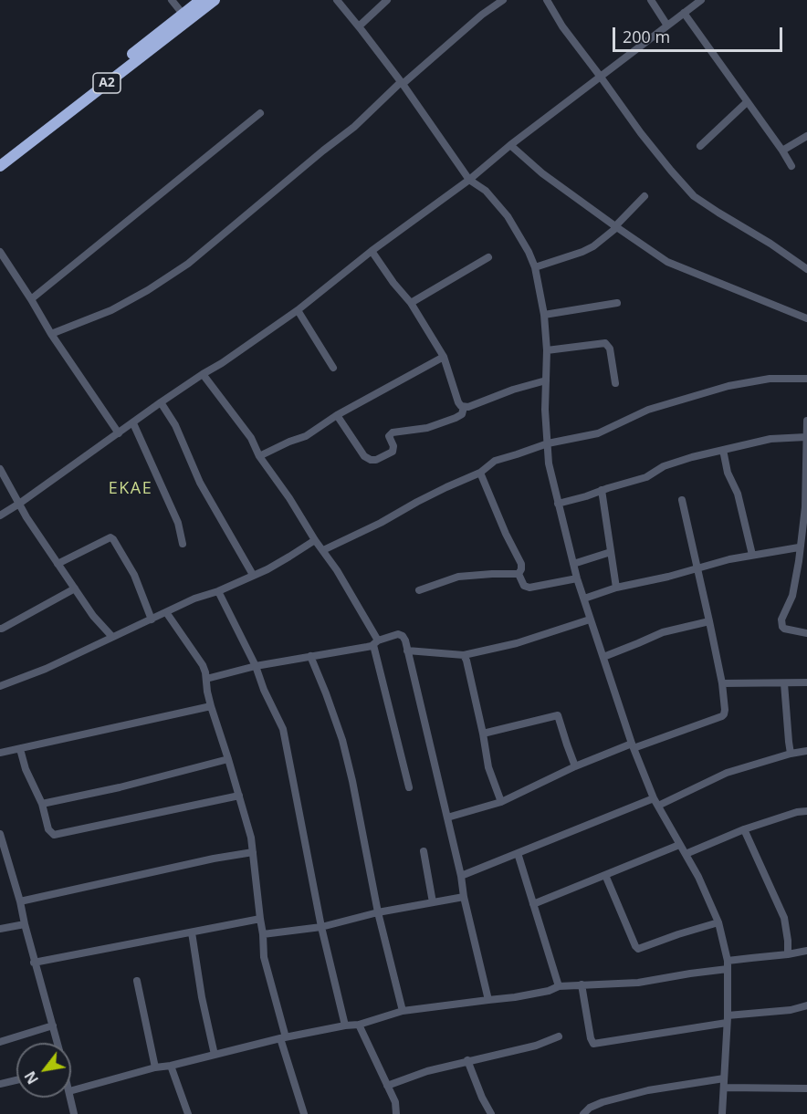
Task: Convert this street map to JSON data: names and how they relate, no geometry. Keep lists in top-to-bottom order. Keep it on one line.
{"streets":{"highway":["A2"]},"districts":["EKAE"],"scale_bar":"200 m","north":"bottom left"}
